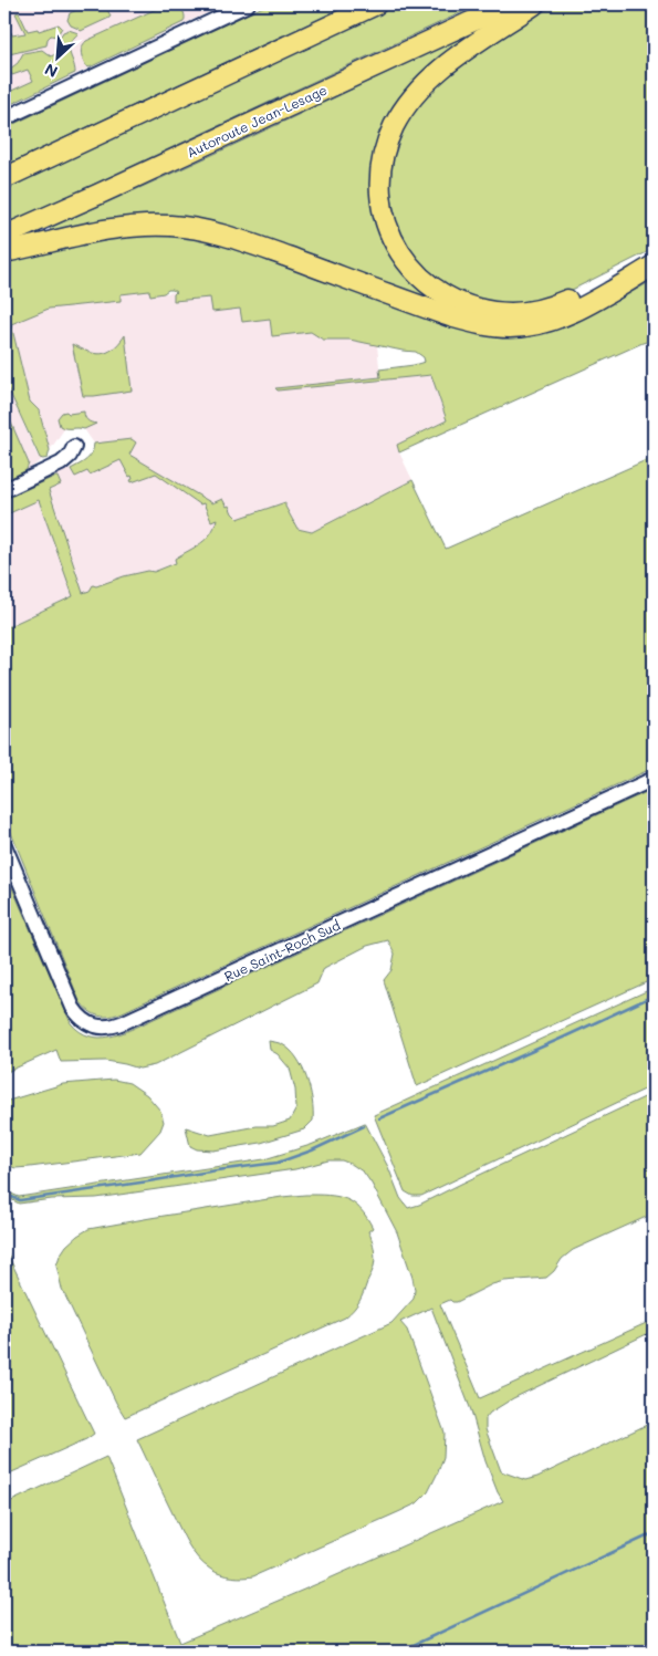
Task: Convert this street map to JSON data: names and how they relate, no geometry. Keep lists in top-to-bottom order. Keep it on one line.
{"streets":{"highway":["Autoroute Jean-Lesage"],"street":["Rue Saint-Roch Sud"]},"north":"bottom left"}
